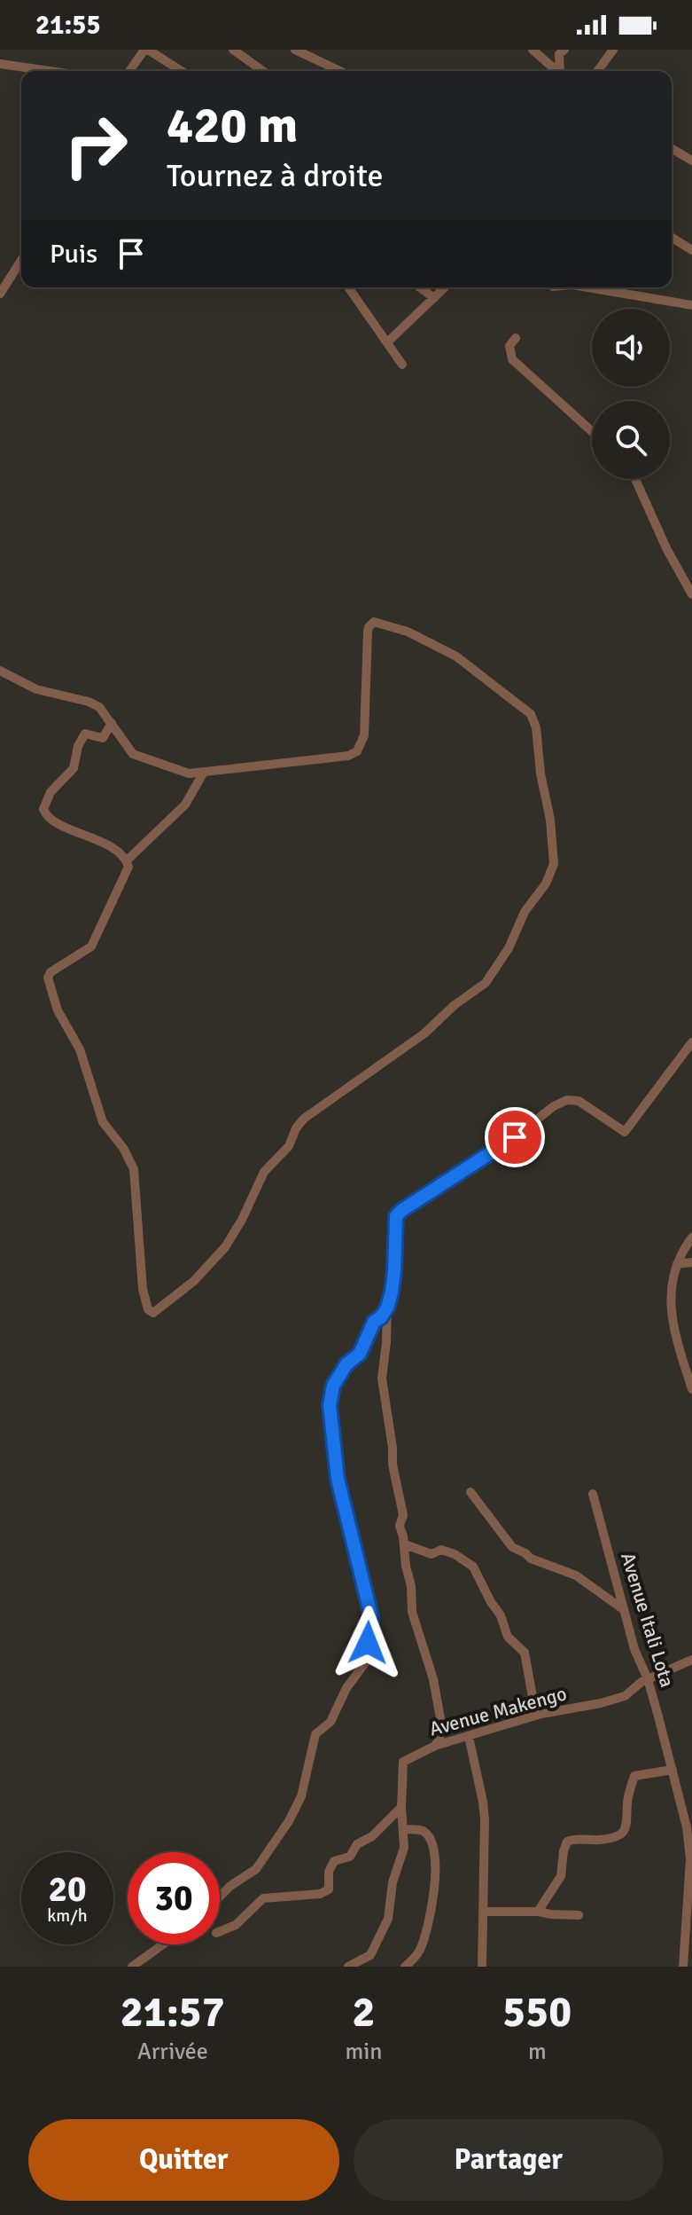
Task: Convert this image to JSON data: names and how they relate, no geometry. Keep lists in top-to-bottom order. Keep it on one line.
{"streets":{"street":["Avenue Itali Lota","Avenue Makengo"]},"crossings":[["Avenue Itali Lota","Avenue Makengo"]],"page":{"status":"21:55","turn":["420 m","Tournez à droite"],"then":"Puis","speed":"20 km/h","limit":"30","eta":["21:57","Arrivée","2","min","550","m"],"buttons":["Quitter","Partager"]}}
